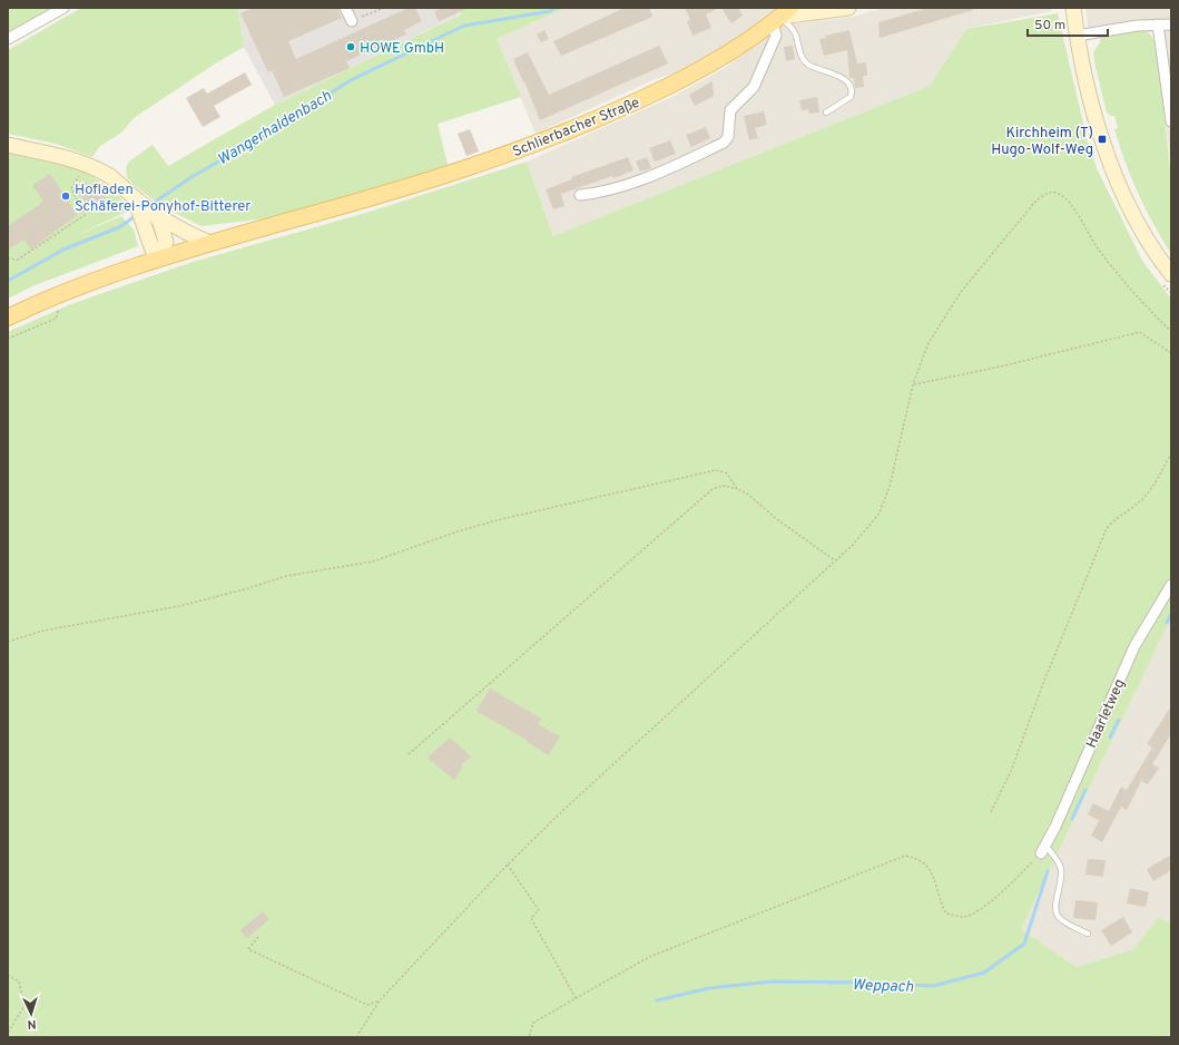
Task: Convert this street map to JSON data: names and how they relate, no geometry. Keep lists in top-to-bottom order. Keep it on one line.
{"streets":{"main road":["Schlierbacher Straße"],"street":["Haarletweg"]},"water":["Wangerhaldenbach","Weppach"],"places":{"other":["HOWE GmbH","Hofladen Schäferei-Ponyhof-Bitterer"],"transit":["Kirchheim (T) Hugo-Wolf-Weg"]},"scale_bar":"50 m","north":"bottom"}
